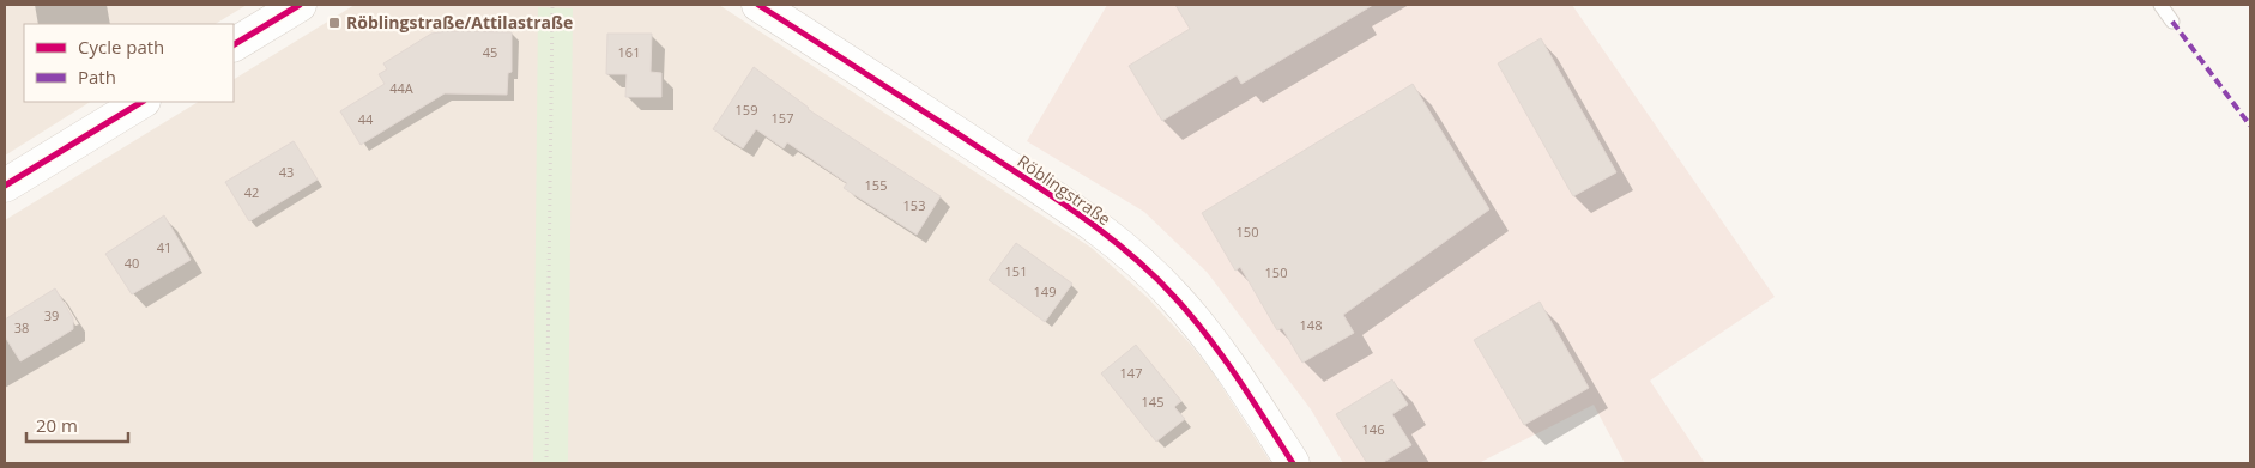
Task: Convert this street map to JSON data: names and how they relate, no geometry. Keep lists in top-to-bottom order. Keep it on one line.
{"streets":{"street":["Röblingstraße"]},"places":{"transit":["Röblingstraße/Attilastraße"]},"house_numbers":["45","161","44A","159","157","44","43","155","42","153","150","41","40","151","150","149","39","148","38","147","145","146"],"legend":["Cycle path","Path"],"scale_bar":"20 m"}
